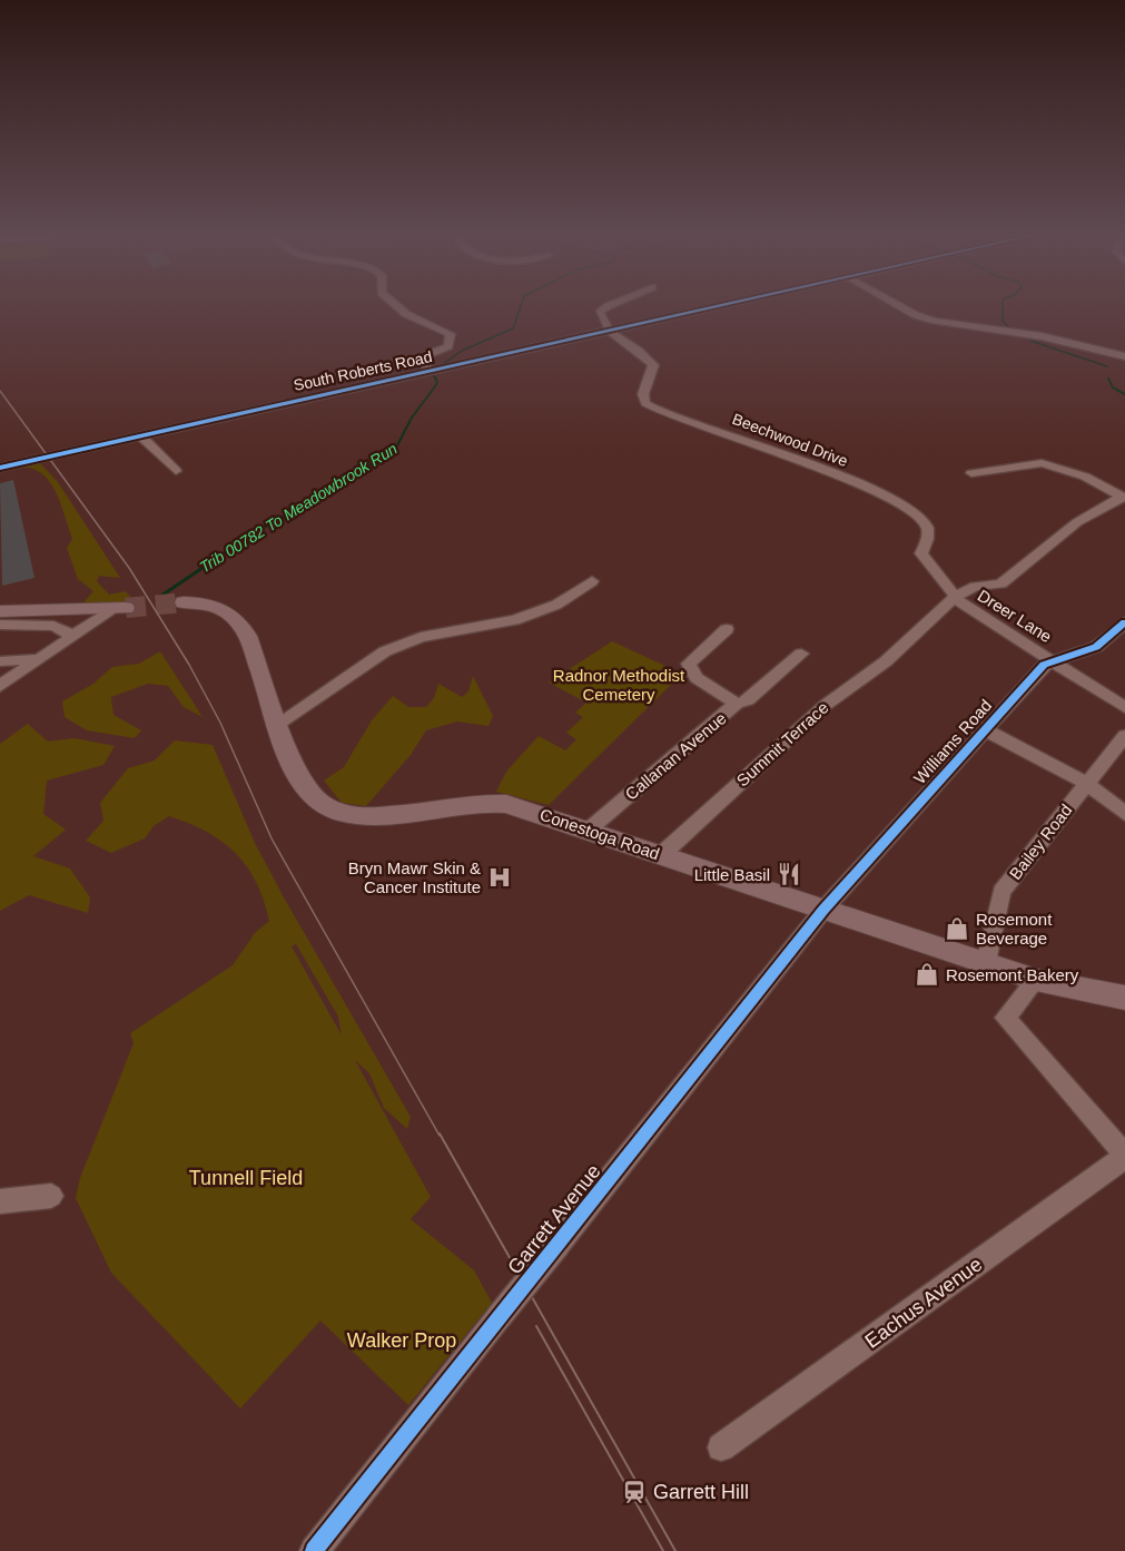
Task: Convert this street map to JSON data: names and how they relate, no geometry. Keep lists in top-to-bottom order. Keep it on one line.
{"streets":{"main road":["Conestoga Road"],"street":["South Roberts Road","Beechwood Drive","Dreer Lane","Williams Road","Summit Terrace","Callanan Avenue","Bailey Road","Garrett Avenue","Eachus Avenue"]},"crossings":[["South Roberts Road","Beechwood Drive"],["Beechwood Drive","Dreer Lane"],["Beechwood Drive","Summit Terrace"],["Dreer Lane","Williams Road"],["Dreer Lane","Summit Terrace"],["Williams Road","Conestoga Road"],["Williams Road","Garrett Avenue"],["Summit Terrace","Conestoga Road"],["Callanan Avenue","Conestoga Road"],["Conestoga Road","Bailey Road"],["Conestoga Road","Garrett Avenue"]],"water":["Trib 00782 To Meadowbrook Run"],"parks":["Radnor Methodist Cemetery","Tunnell Field","Walker Prop"],"places":{"restaurant":["Little Basil"],"hospital":["Bryn Mawr Skin & Cancer Institute"],"shop":["Rosemont Beverage","Rosemont Bakery"],"station":["Garrett Hill"]}}
